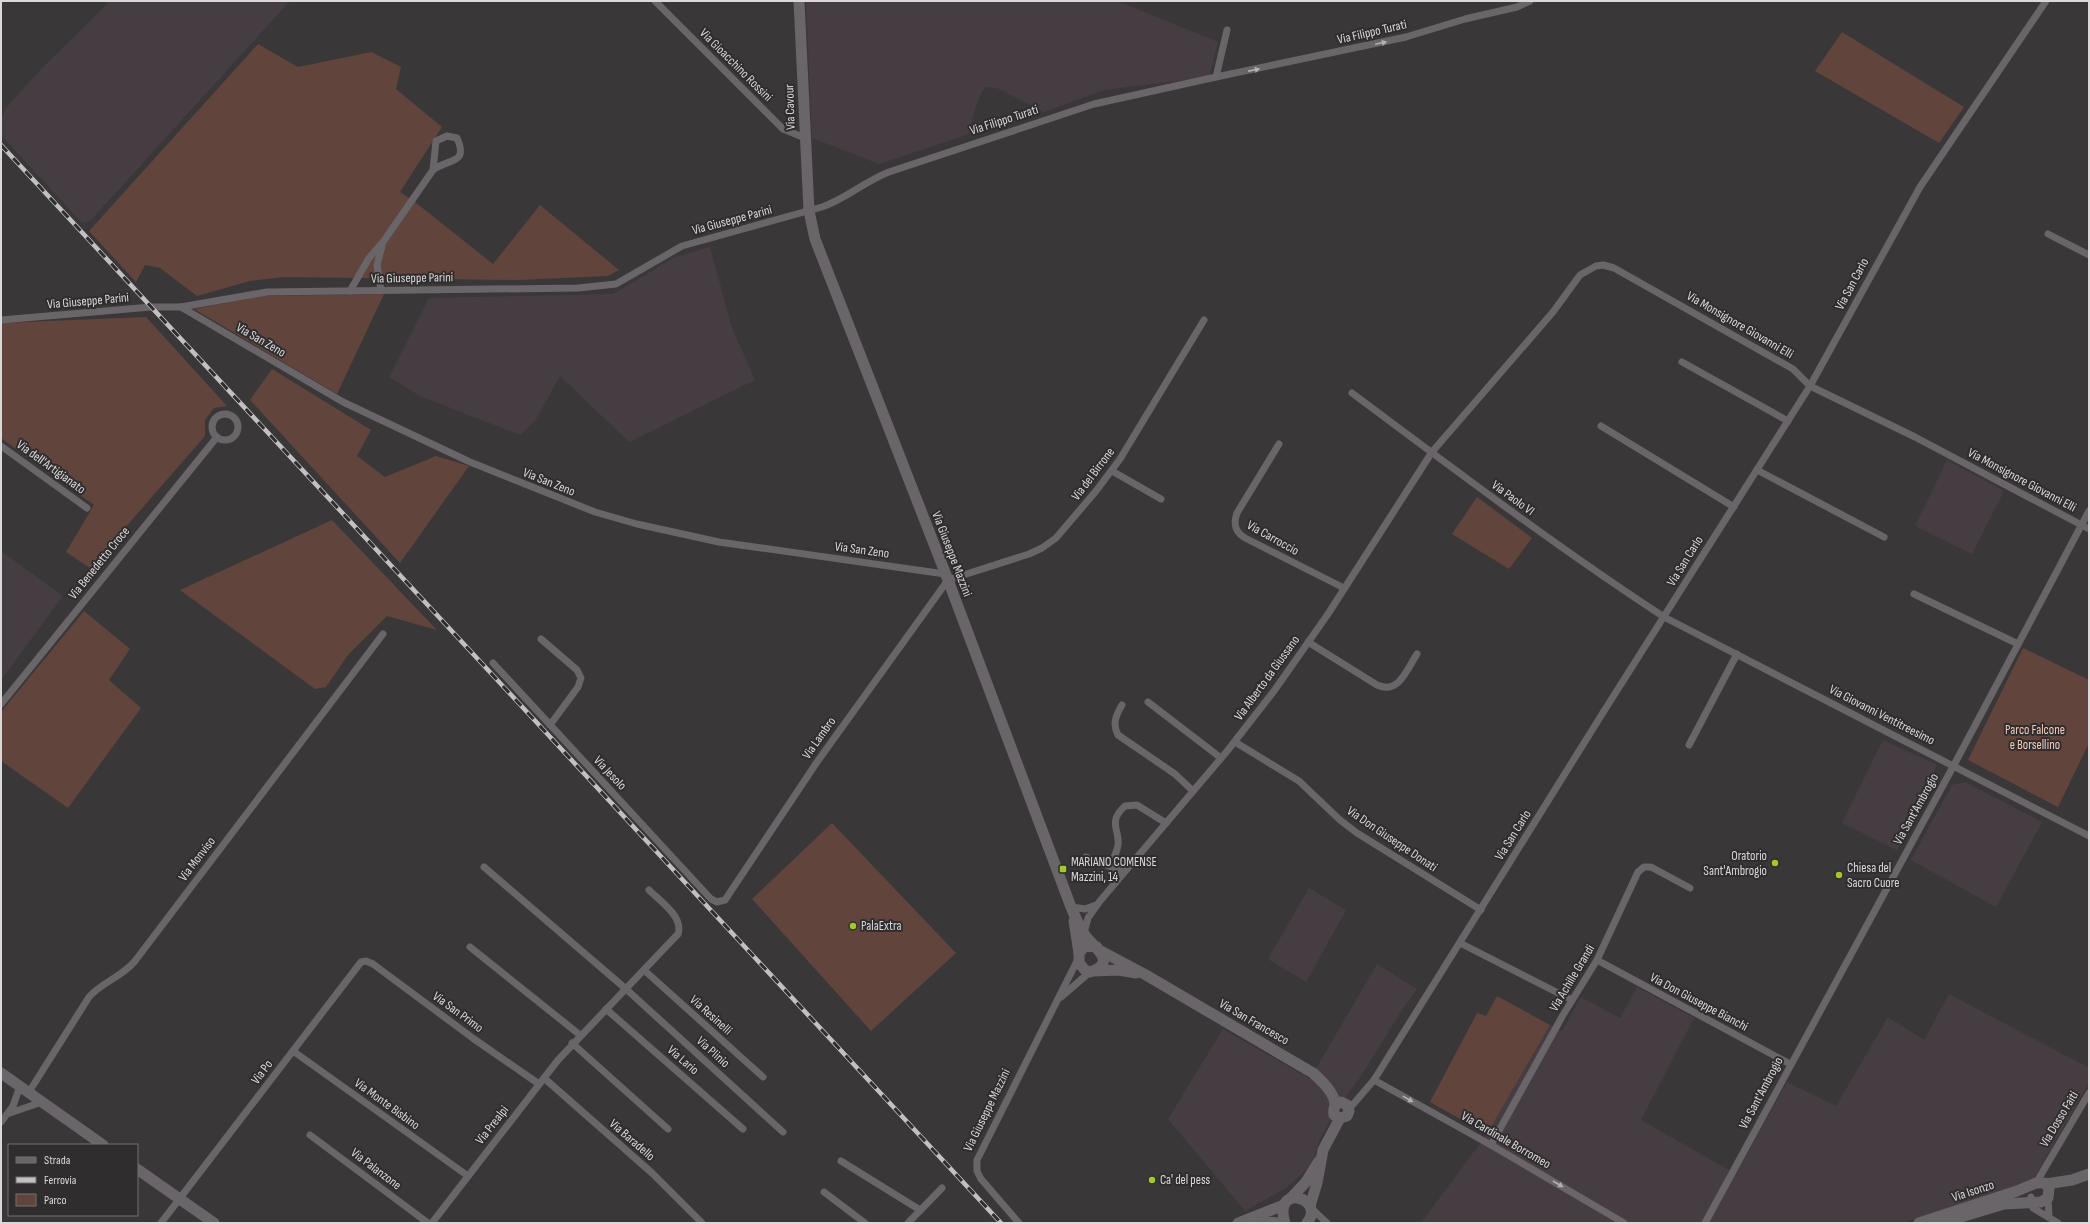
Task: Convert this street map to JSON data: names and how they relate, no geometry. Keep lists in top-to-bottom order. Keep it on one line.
{"streets":{"street":["Via Filippo Turati","Via Gioacchino Rossini","Via Cavour","Via Giuseppe Parini","Via San Carlo","Via Monsignore Giovanni Elli","Via San Zeno","Via dell'Artigianato","Via del Birrone","Via Paolo VI","Via Carroccio","Via Giuseppe Mazzini","Via Benedetto Croce","Via Alberto da Giussano","Via Giovanni Ventitreesimo","Via Lambro","Via Jesolo","Via Sant'Ambrogio","Via Don Giuseppe Donati","Via Monviso","Via Achille Grandi","Via Don Giuseppe Bianchi","Via San Primo","Via Resinelli","Via San Francesco","Via Plinio","Via Lario","Via Po","Via Monte Bisbino","Via Dosso Faiti","Via Prealpi","Via Baradello","Via Cardinale Borromeo","Via Palanzone","Via Isonzo"]},"crossings":[["Via Filippo Turati","Via Cavour"],["Via Filippo Turati","Via Giuseppe Parini"],["Via Filippo Turati","Via Giuseppe Mazzini"],["Via Gioacchino Rossini","Via Cavour"],["Via Cavour","Via Giuseppe Parini"],["Via Cavour","Via Giuseppe Mazzini"],["Via Giuseppe Parini","Via San Zeno"],["Via Giuseppe Parini","Via Giuseppe Mazzini"],["Via San Carlo","Via Monsignore Giovanni Elli"],["Via San Carlo","Via Paolo VI"],["Via San Carlo","Via Giovanni Ventitreesimo"],["Via San Carlo","Via Don Giuseppe Donati"],["Via San Carlo","Via San Francesco"],["Via San Carlo","Via Cardinale Borromeo"],["Via Monsignore Giovanni Elli","Via Paolo VI"],["Via Monsignore Giovanni Elli","Via Alberto da Giussano"],["Via Monsignore Giovanni Elli","Via Sant'Ambrogio"],["Via San Zeno","Via del Birrone"],["Via San Zeno","Via Giuseppe Mazzini"],["Via San Zeno","Via Lambro"],["Via del Birrone","Via Giuseppe Mazzini"],["Via del Birrone","Via Lambro"],["Via Paolo VI","Via Alberto da Giussano"],["Via Paolo VI","Via Giovanni Ventitreesimo"],["Via Carroccio","Via Alberto da Giussano"],["Via Giuseppe Mazzini","Via Alberto da Giussano"],["Via Giuseppe Mazzini","Via Lambro"],["Via Giuseppe Mazzini","Via San Francesco"],["Via Alberto da Giussano","Via Don Giuseppe Donati"],["Via Giovanni Ventitreesimo","Via Sant'Ambrogio"],["Via Lambro","Via Jesolo"],["Via Sant'Ambrogio","Via Don Giuseppe Bianchi"],["Via Achille Grandi","Via Don Giuseppe Bianchi"],["Via Achille Grandi","Via Cardinale Borromeo"],["Via San Primo","Via Po"],["Via San Primo","Via Prealpi"],["Via Resinelli","Via Prealpi"],["Via Plinio","Via Prealpi"],["Via Lario","Via Prealpi"],["Via Po","Via Monte Bisbino"],["Via Monte Bisbino","Via Prealpi"],["Via Dosso Faiti","Via Isonzo"],["Via Prealpi","Via Baradello"]],"one_way":["Via Filippo Turati","Via Cardinale Borromeo"],"parks":["Parco Falcone e Borsellino"],"places":{"other":["Oratorio Sant'Ambrogio","Chiesa del Sacro Cuore","PalaExtra","Ca' del pess"],"transit":["MARIANO COMENSE Mazzini, 14"]},"legend":["Strada","Ferrovia","Parco"]}
